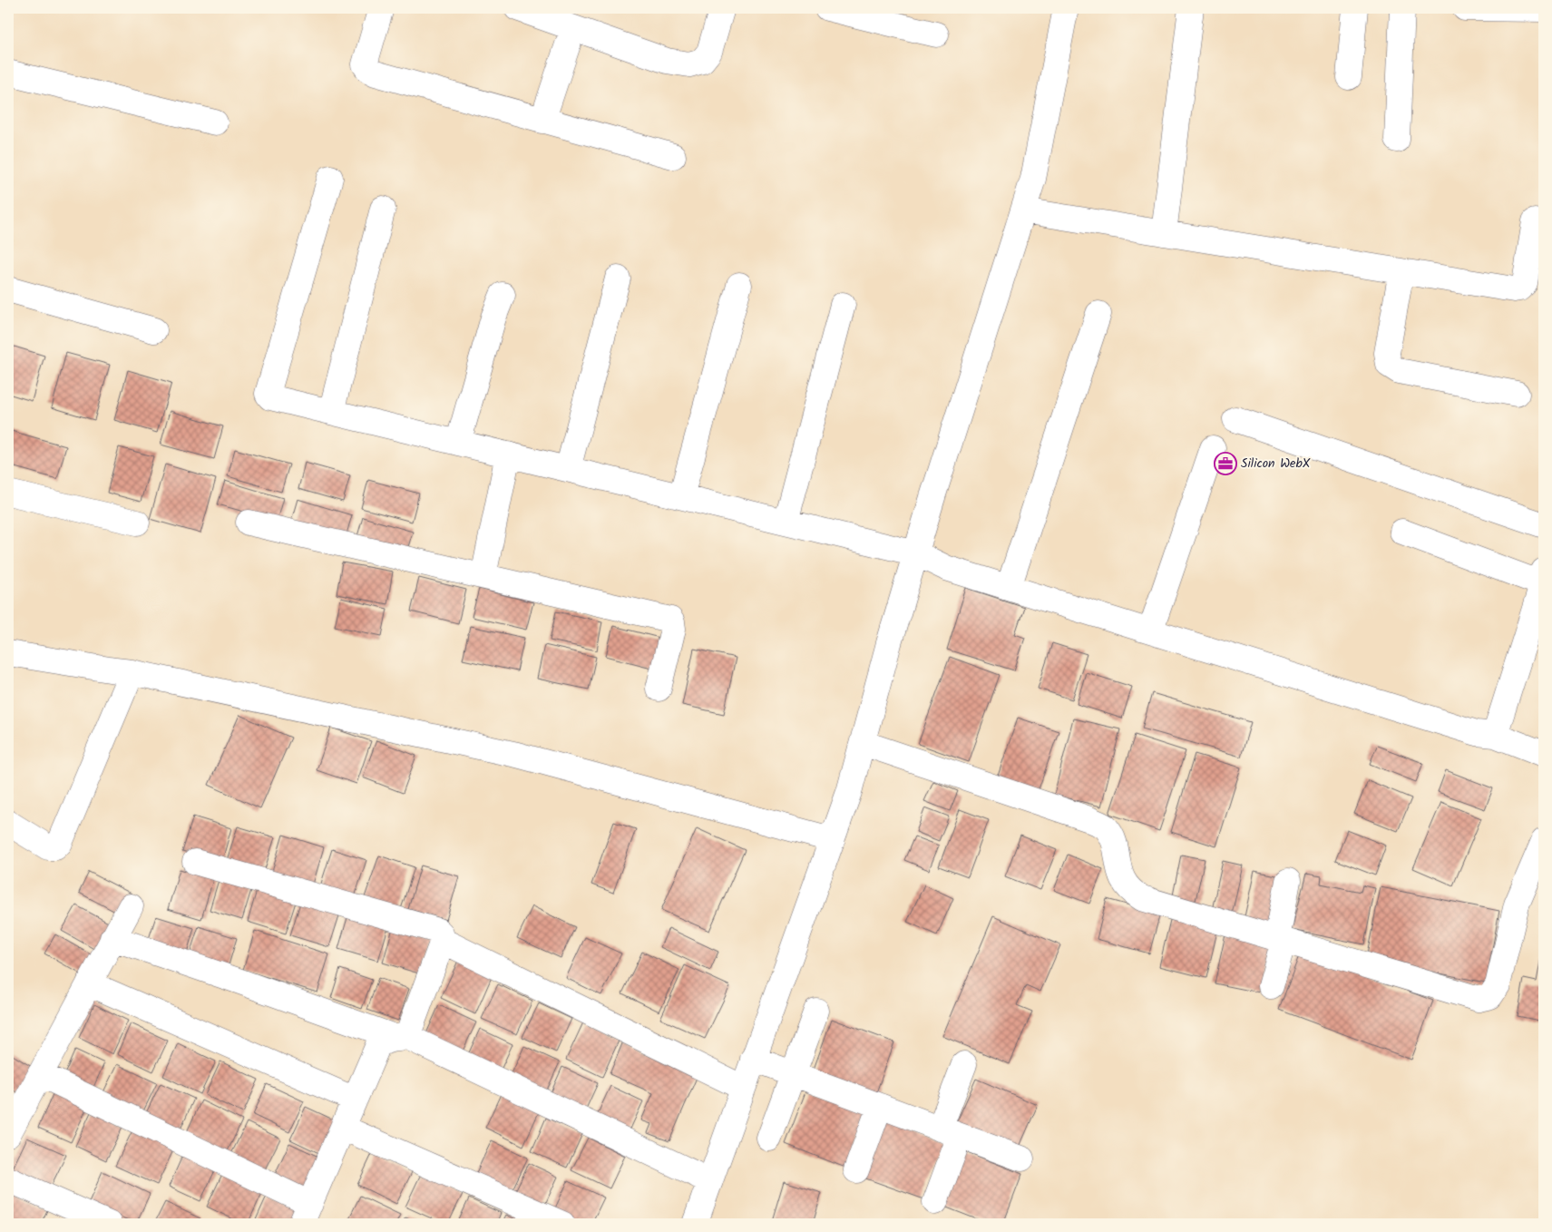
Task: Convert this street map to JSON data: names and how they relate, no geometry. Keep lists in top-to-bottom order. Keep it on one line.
{"places":{"office":["Silicon WebX"]}}
